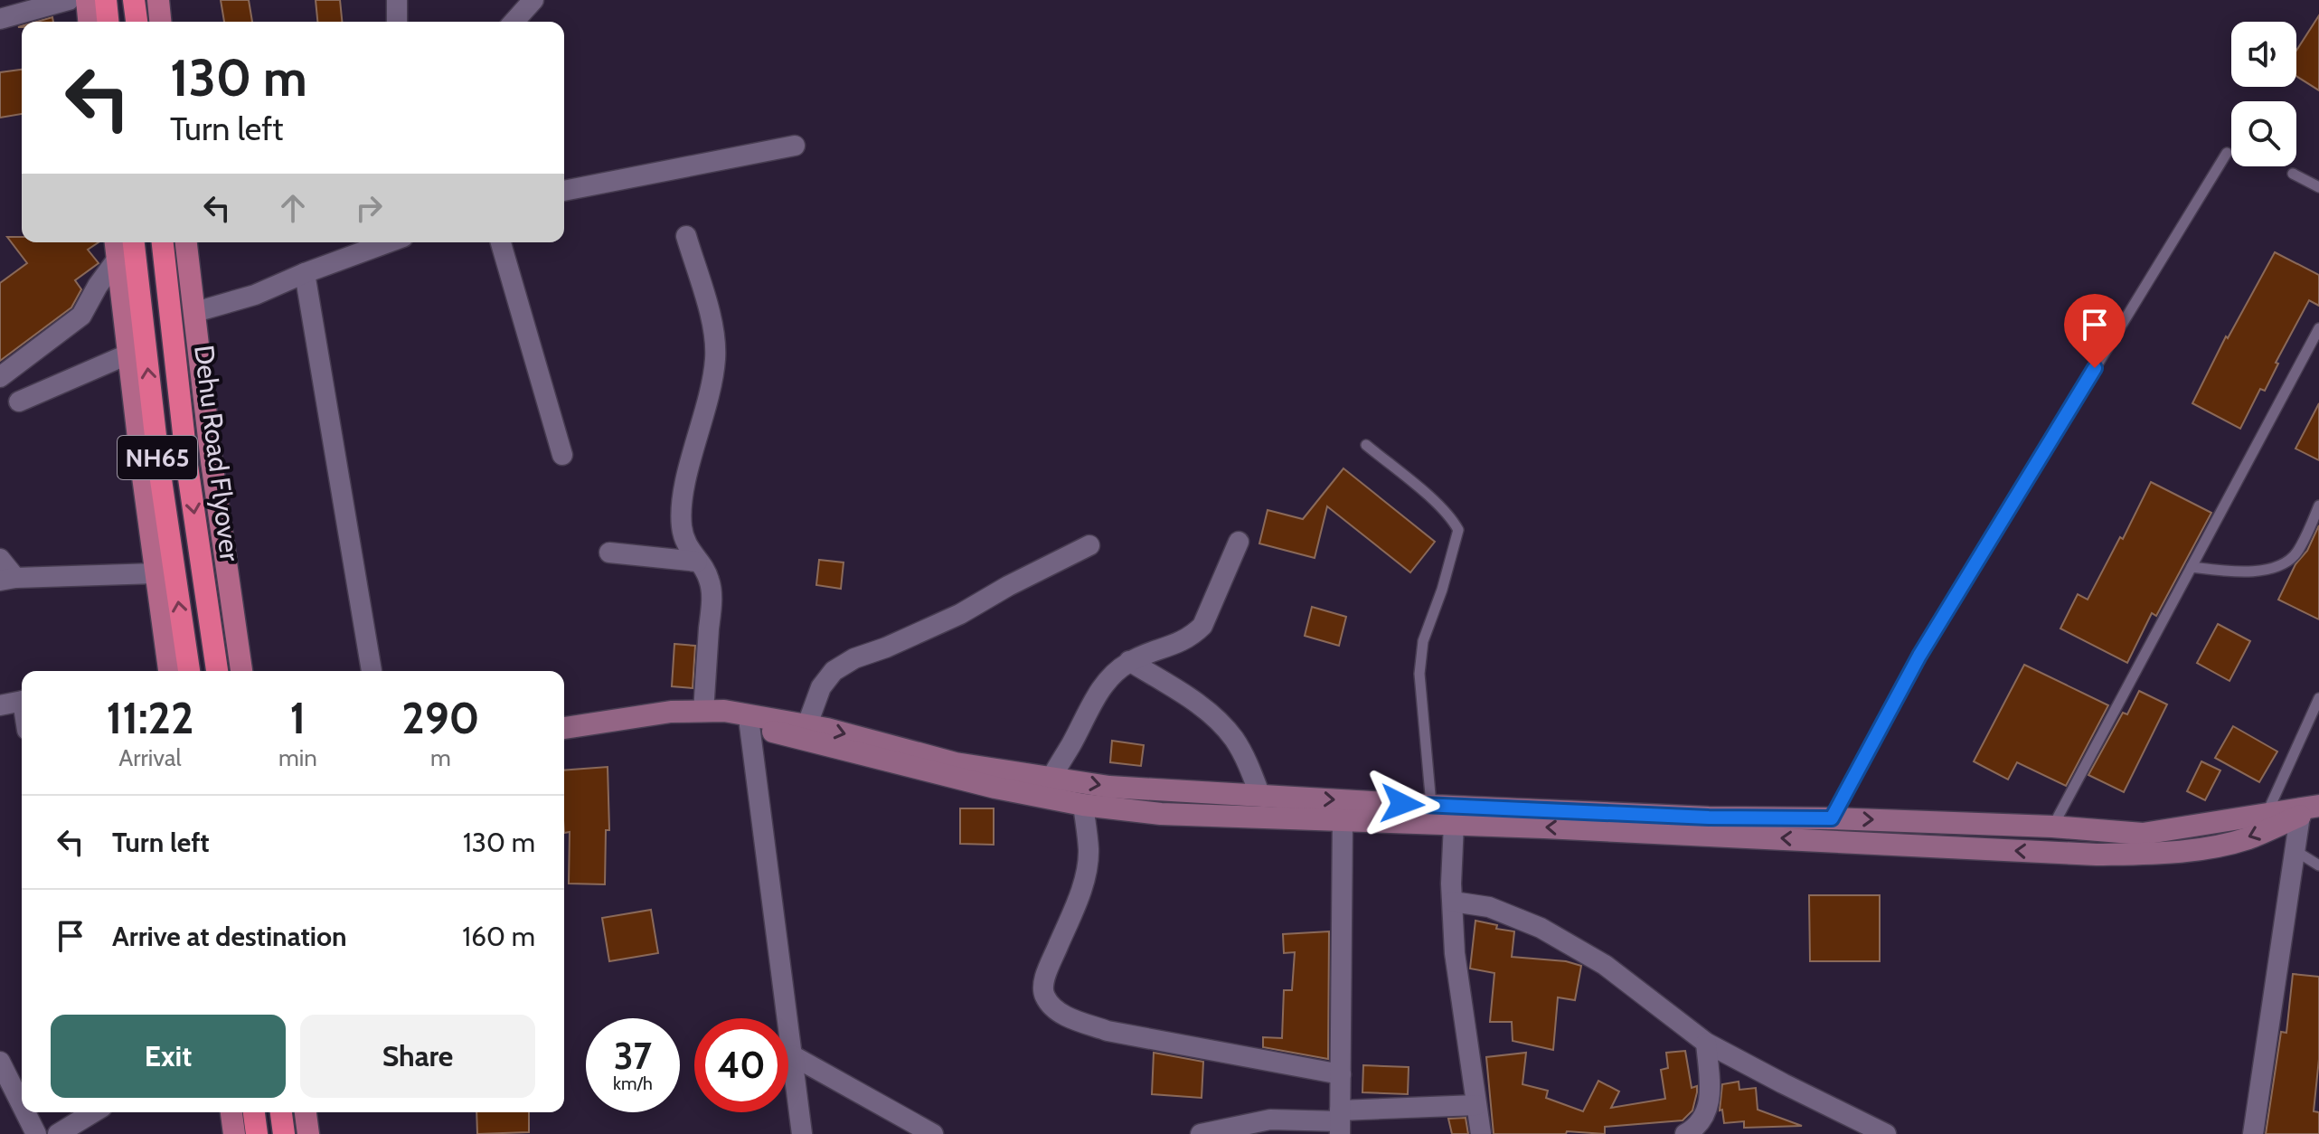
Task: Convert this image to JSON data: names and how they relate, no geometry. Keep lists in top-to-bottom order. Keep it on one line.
{"streets":{"highway":["Dehu Road Flyover","NH65"]},"page":{"turn":["130 m","Turn left"],"eta":["11:22","Arrival","1","min","290","m"],"list":[{"name":"Turn left","value":"130 m"},{"name":"Arrive at destination","value":"160 m"}],"buttons":["Exit","Share"],"speed":"37 km/h","limit":"40"}}
